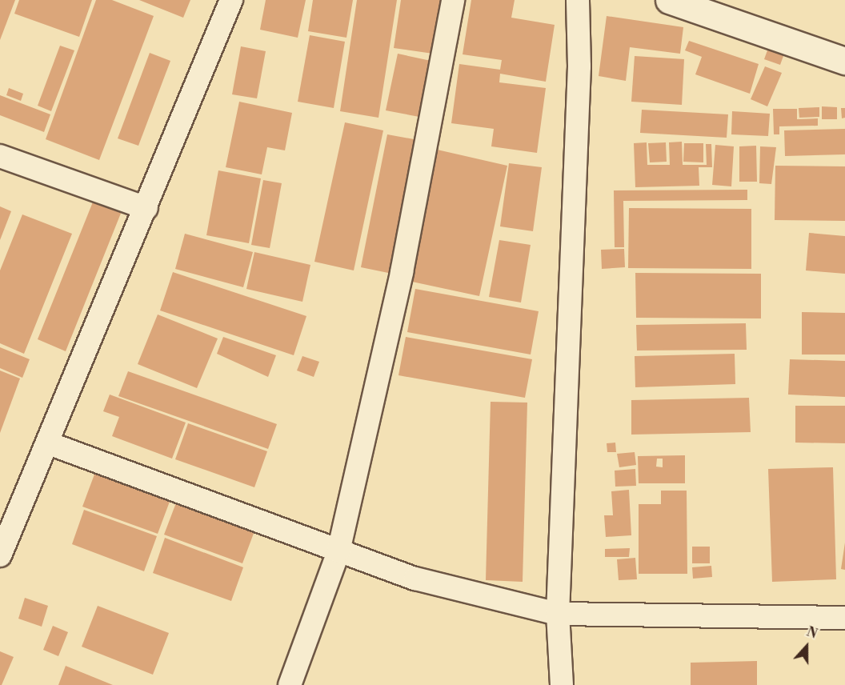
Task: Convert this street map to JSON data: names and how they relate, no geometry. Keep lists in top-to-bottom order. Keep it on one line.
{"north":"top"}
